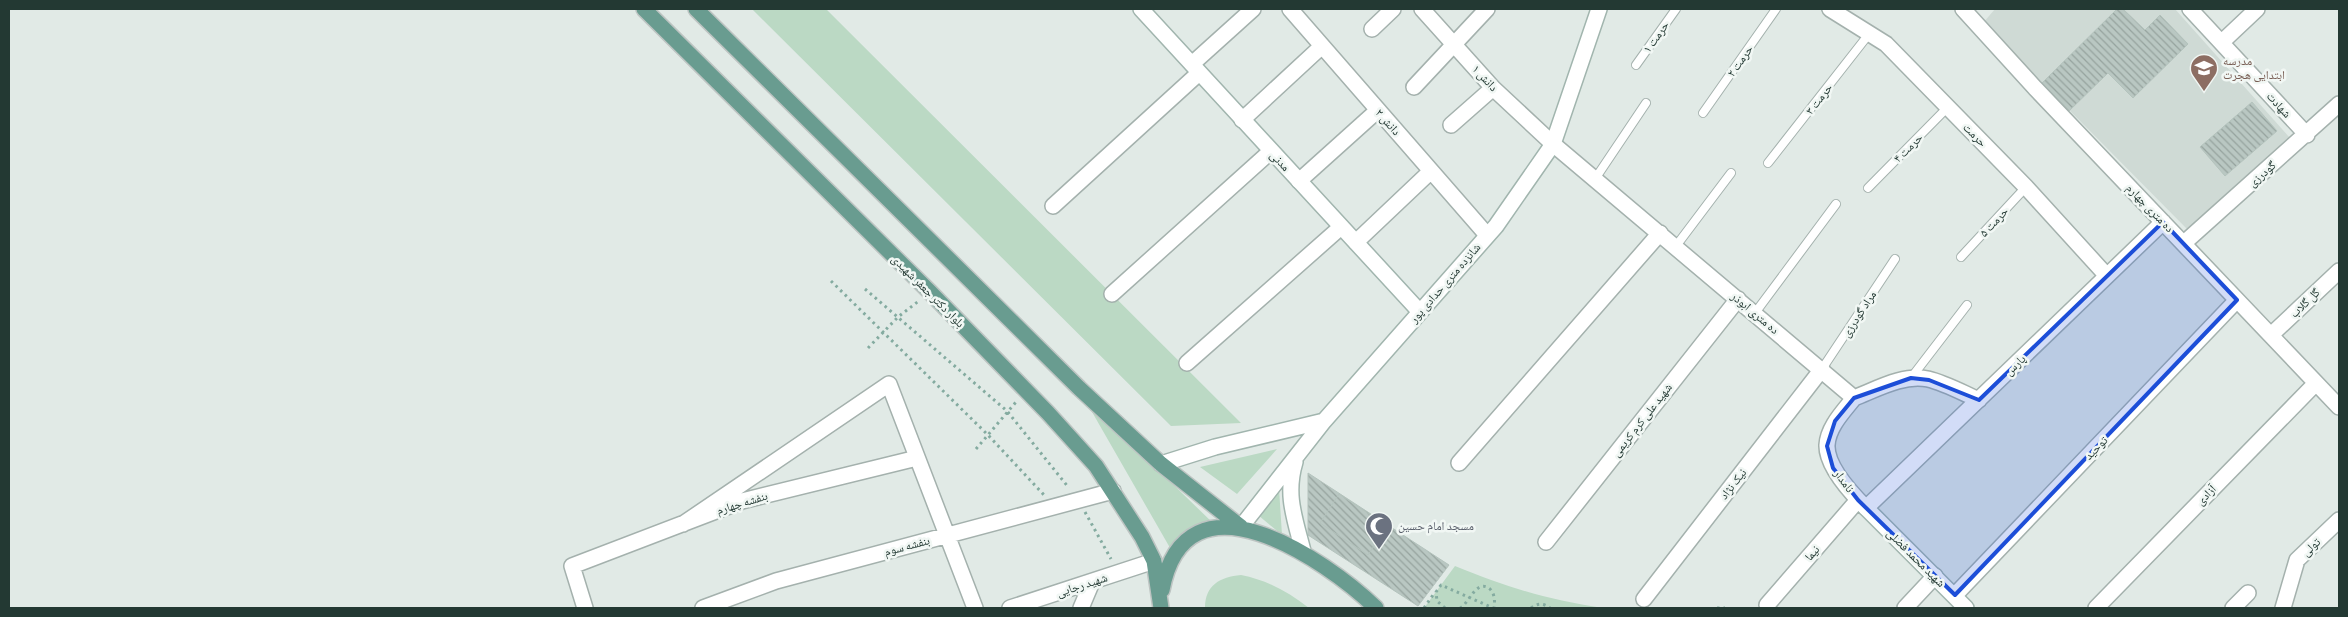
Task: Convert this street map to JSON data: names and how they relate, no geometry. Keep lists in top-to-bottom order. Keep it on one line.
{"streets":{"main road":["بلوار دکتر جعفر شهیدی"],"street":["دانش ۱","شهادت","دانش ۲","حرمت","مدنی","گودرزی","ده متری چهارم","شانزده متری حدادی پور","گل گلاب","ده متری ابوذر","پارس","شهید علی کرم کریمی","توحید","نامدار","نیک نژاد","آزادی","بنفشه چهارم","بنفشه سوم","تولی","نیما","شهید محمد فضلی","شهید رجایی"],"lane":["حرمت ۱","حرمت ۲","حرمت ۳","حرمت ۴","حرمت ۵","مراد گودرزی"]},"crossings":[["دانش ۱","شانزده متری حدادی پور"],["دانش ۱","ده متری ابوذر"],["حرمت ۳","حرمت"],["شهادت","گودرزی"],["دانش ۲","شانزده متری حدادی پور"],["حرمت","حرمت ۴"],["حرمت","حرمت ۵"],["حرمت","پارس"],["مدنی","شانزده متری حدادی پور"],["گودرزی","ده متری چهارم"],["ده متری چهارم","گل گلاب"],["ده متری چهارم","پارس"],["ده متری چهارم","توحید"],["ده متری چهارم","آزادی"],["شانزده متری حدادی پور","ده متری ابوذر"],["بلوار دکتر جعفر شهیدی","بنفشه سوم"],["بلوار دکتر جعفر شهیدی","شهید رجایی"],["ده متری ابوذر","مراد گودرزی"],["ده متری ابوذر","شهید علی کرم کریمی"],["ده متری ابوذر","نامدار"],["ده متری ابوذر","نیک نژاد"],["مراد گودرزی","نیک نژاد"],["پارس","نامدار"],["پارس","نیما"],["پارس","شهید محمد فضلی"],["توحید","شهید محمد فضلی"],["نامدار","نیما"],["نامدار","شهید محمد فضلی"],["نیما","شهید محمد فضلی"]],"places":{"school or university":["مدرسه ابتدایی هجرت"],"mosque":["مسجد امام حسین"]}}
